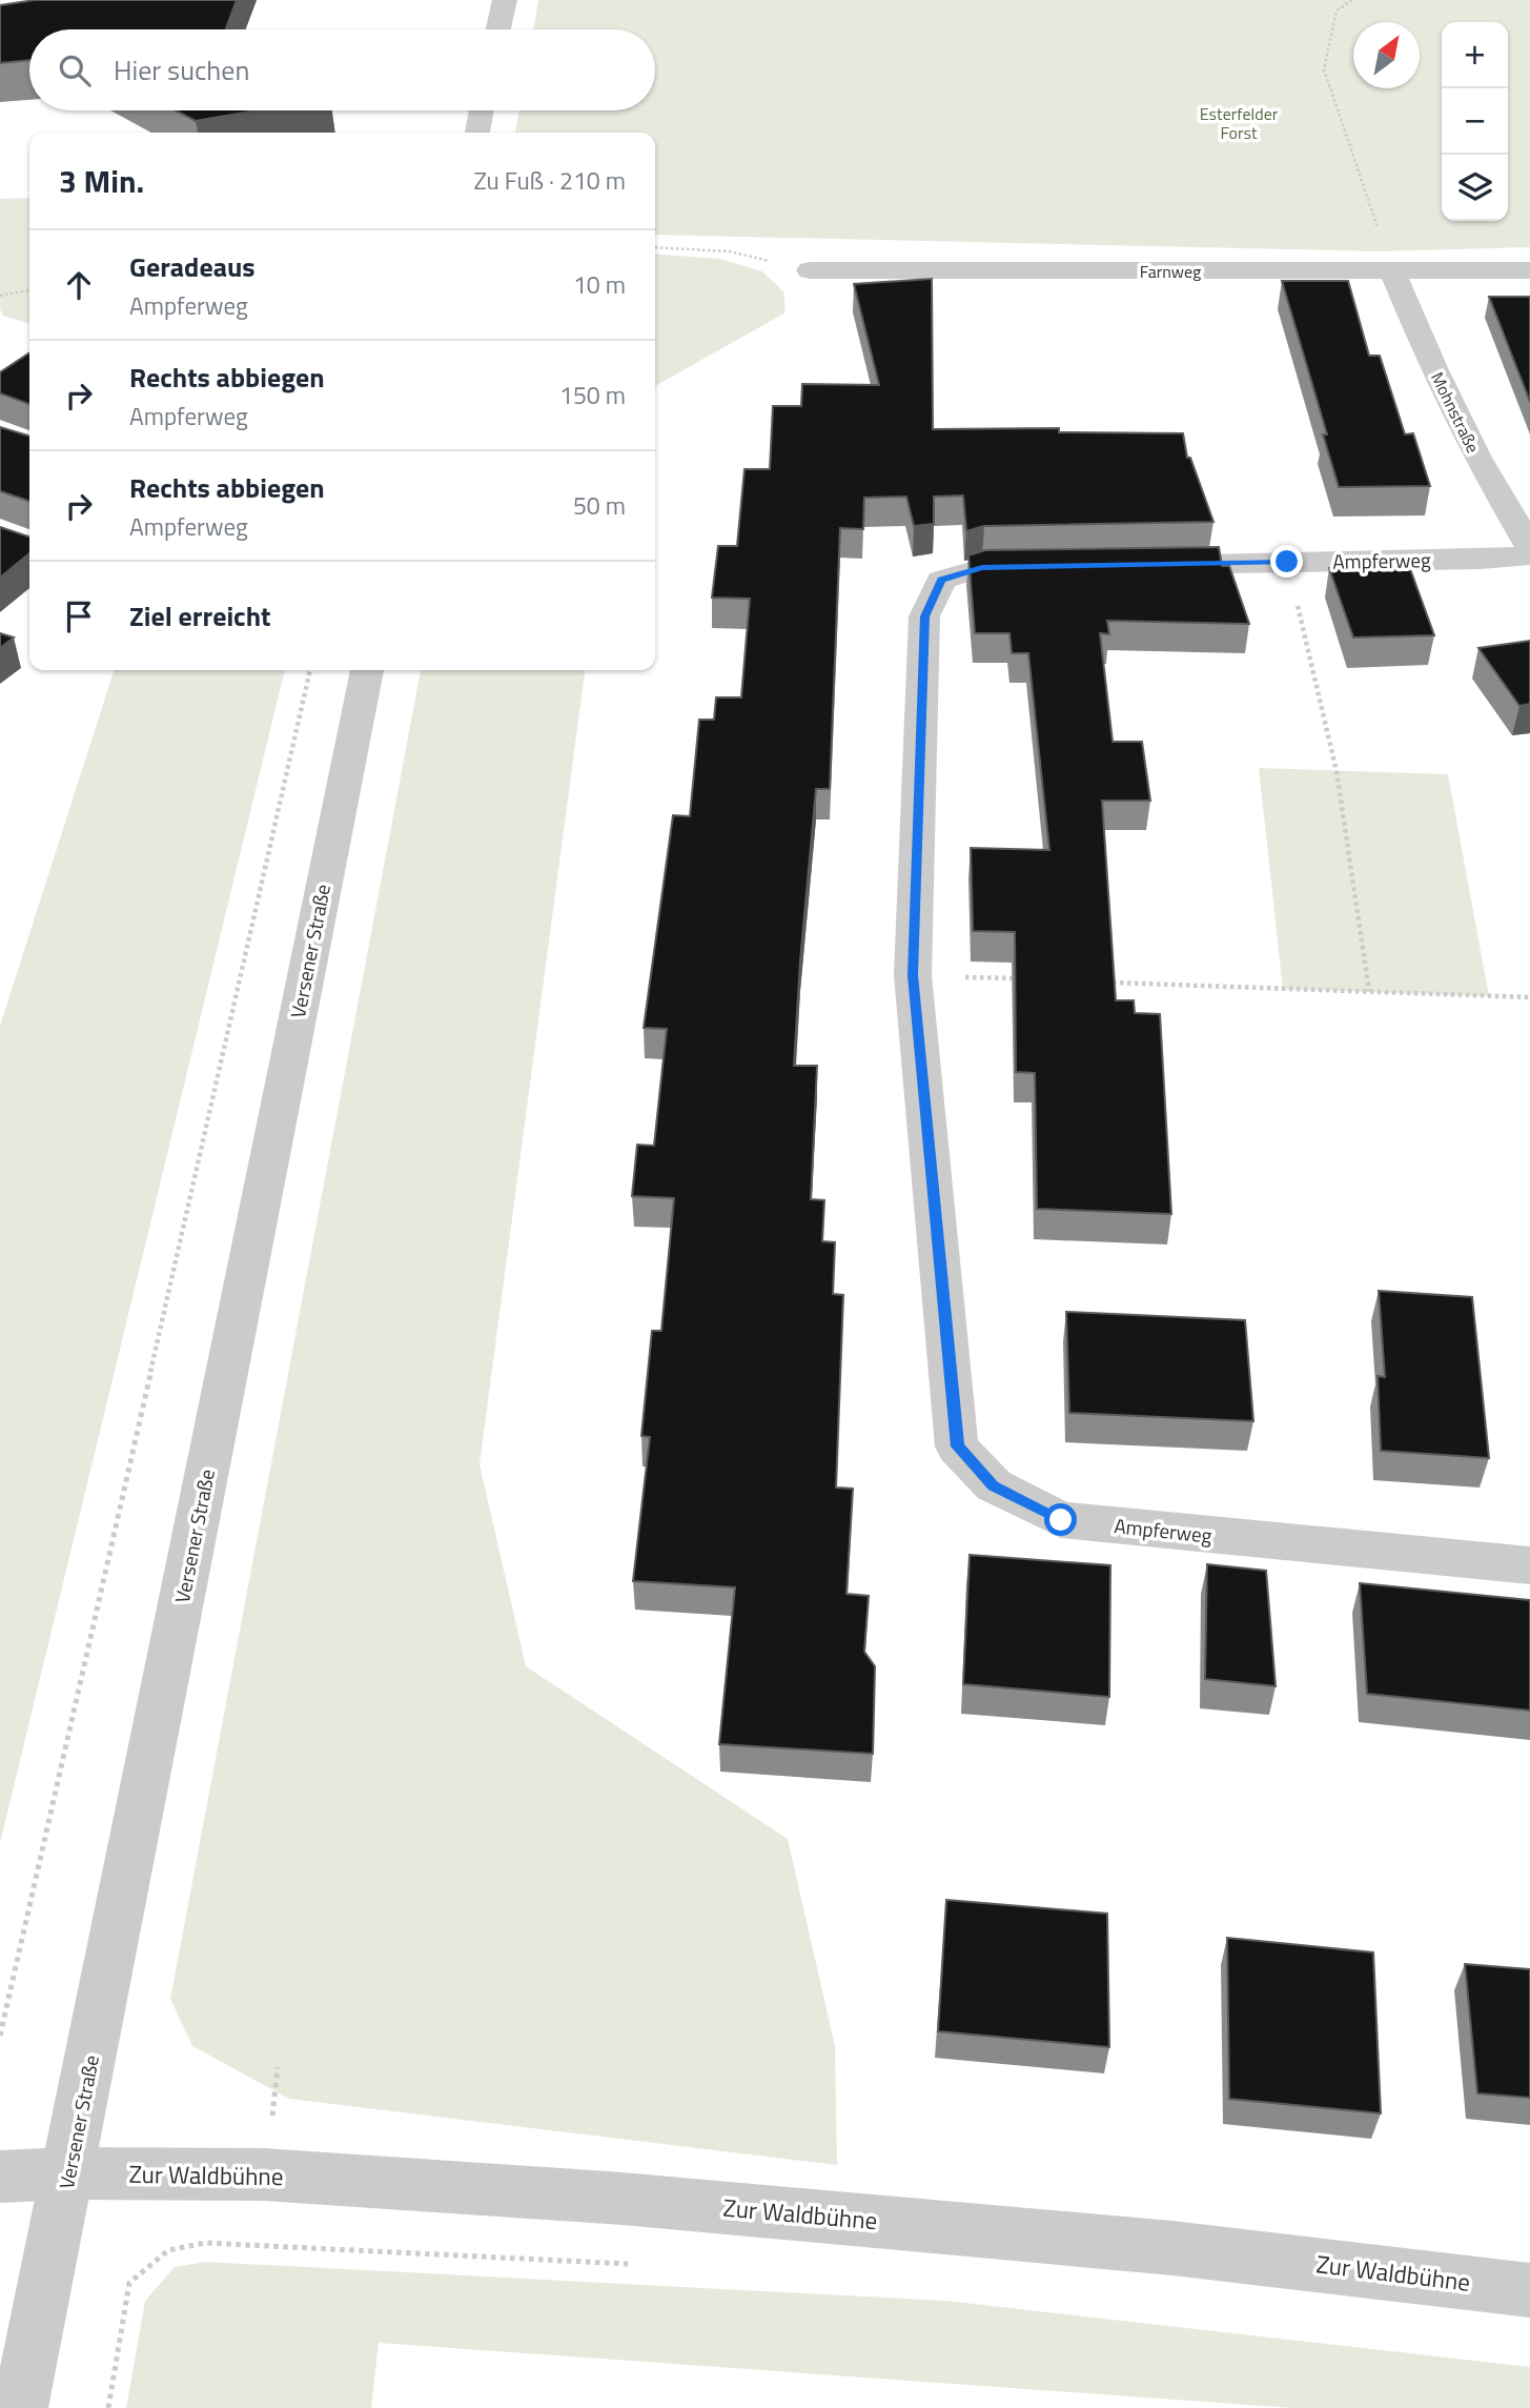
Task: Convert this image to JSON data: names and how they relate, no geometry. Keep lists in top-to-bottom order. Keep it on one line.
{"streets":{"street":["Farnweg","Mohnstraße","Ampferweg","Versener Straße","Zur Waldbühne"]},"crossings":[["Farnweg","Mohnstraße"],["Versener Straße","Zur Waldbühne"]],"parks":["Esterfelder Forst"],"north":"top right","page":{"map_buttons":["+","−"],"search":"Hier suchen","heading":["3 Min.","Zu Fuß · 210 m"],"list":[["Geradeaus","Ampferweg","10 m"],["Rechts abbiegen","Ampferweg","150 m"],["Rechts abbiegen","Ampferweg","50 m"],"Ziel erreicht"]}}
